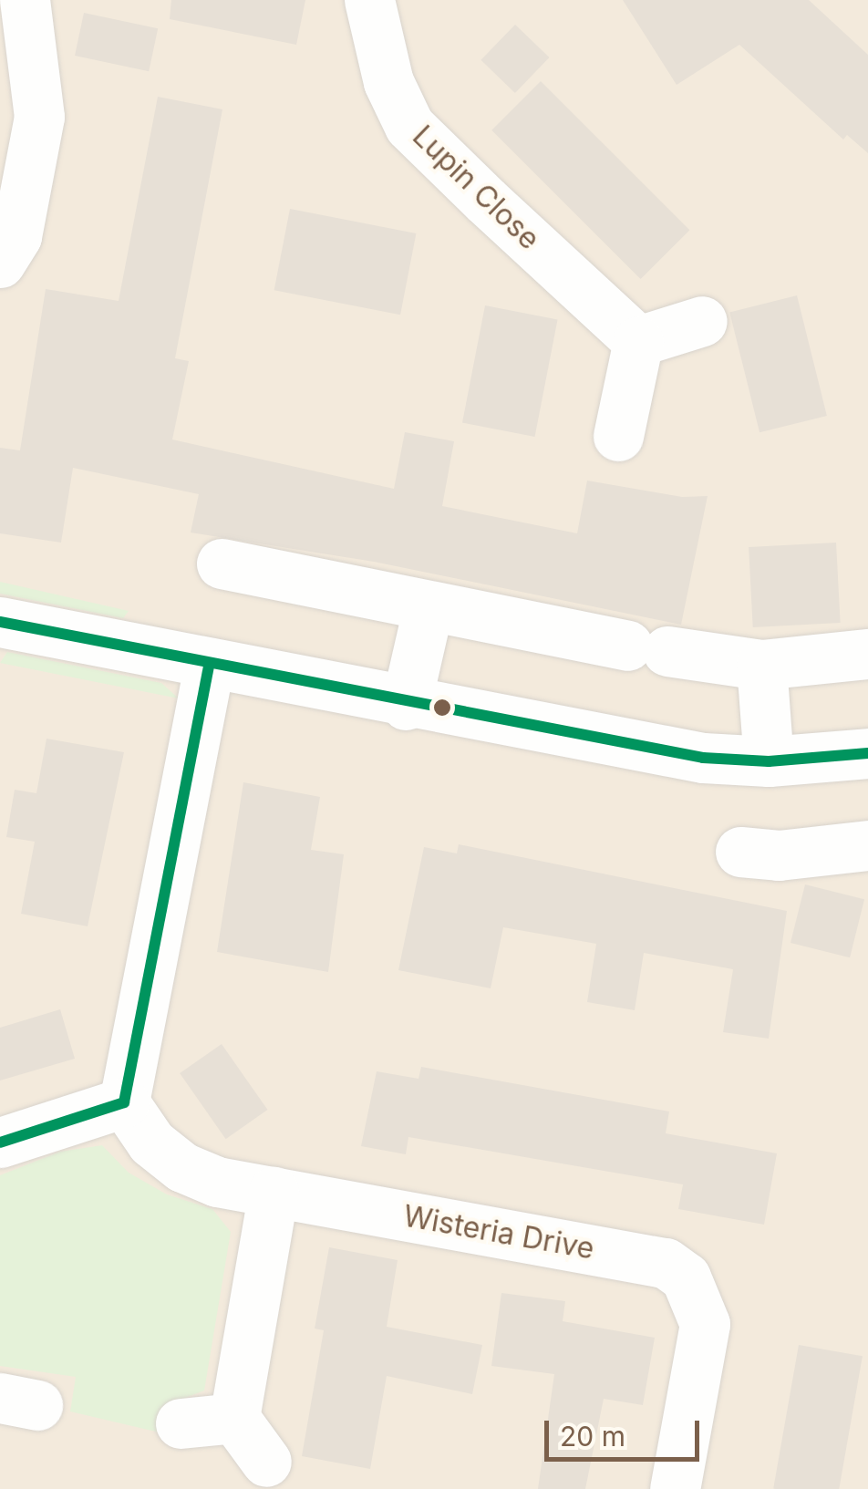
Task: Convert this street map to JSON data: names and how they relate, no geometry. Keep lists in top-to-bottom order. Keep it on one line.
{"streets":{"street":["Lupin Close","Wisteria Drive"]},"scale_bar":"20 m"}
